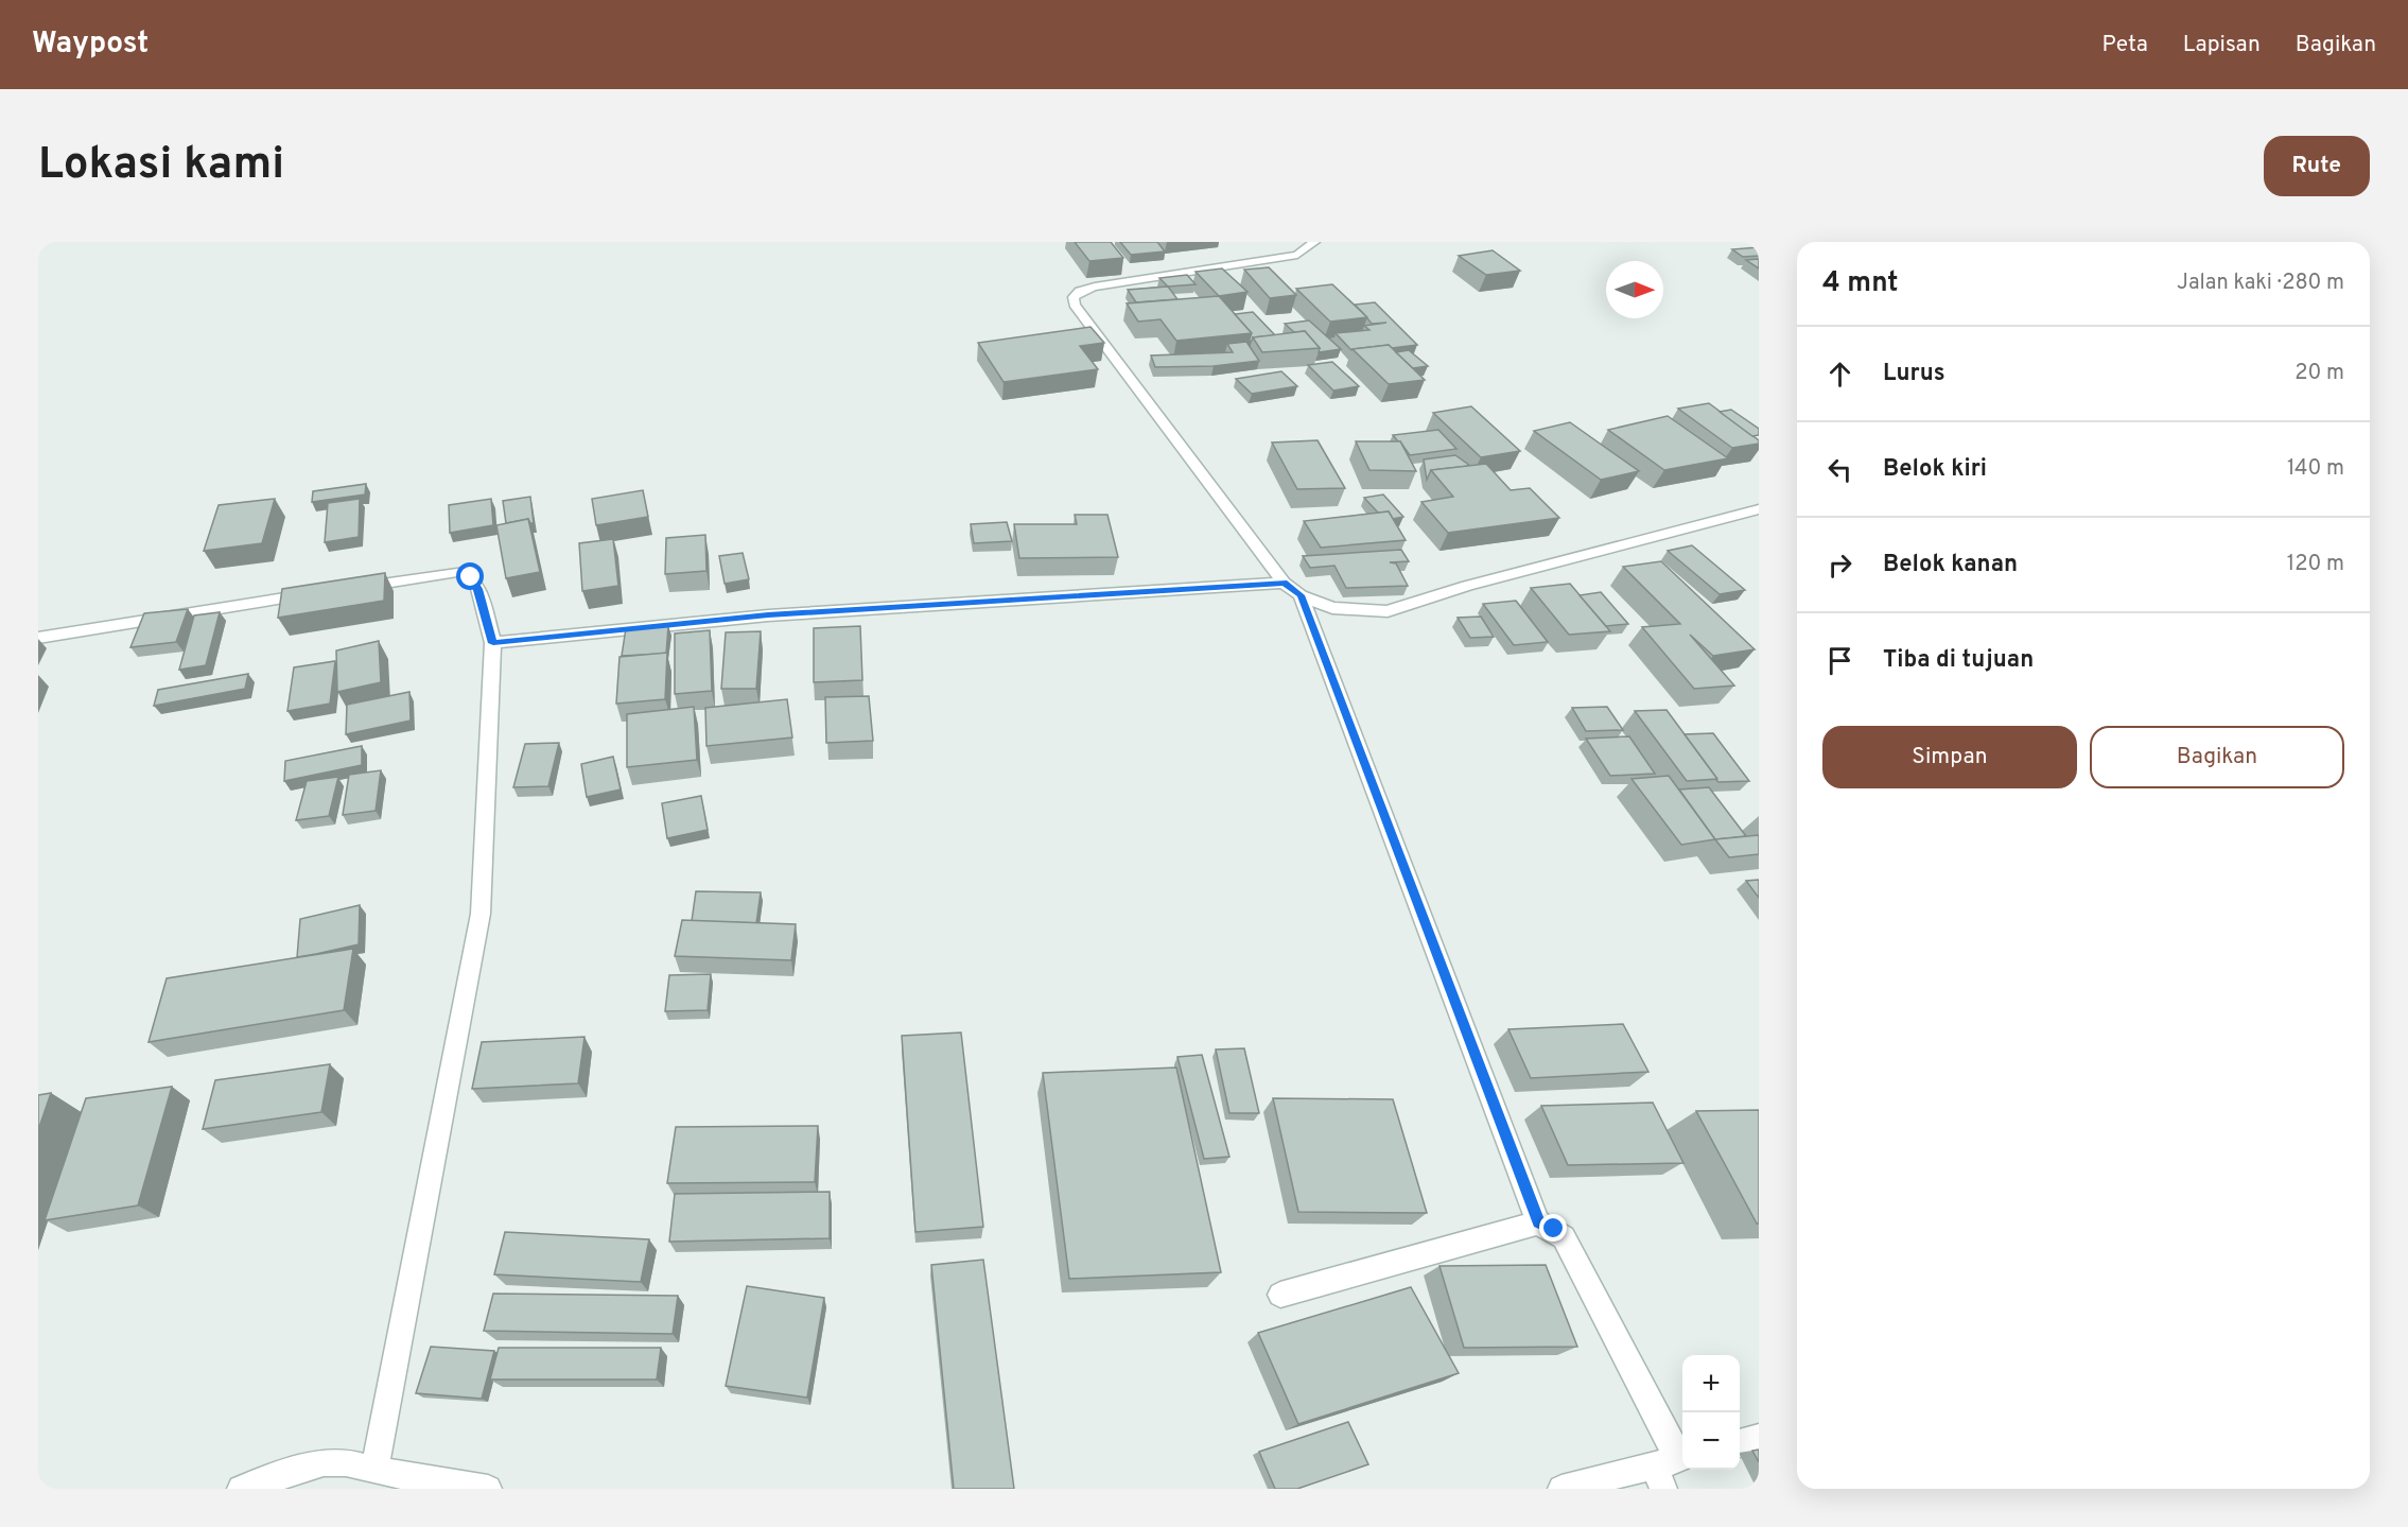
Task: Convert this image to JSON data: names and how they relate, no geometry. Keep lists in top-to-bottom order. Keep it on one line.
{"north":"right","page":{"header":"Waypost","nav":["Peta","Lapisan","Bagikan"],"buttons":["Rute",["Simpan","Bagikan"]],"title":"Lokasi kami","heading":["4 mnt","Jalan kaki · 280 m"],"list":[["Lurus","20 m"],["Belok kiri","140 m"],["Belok kanan","120 m"],"Tiba di tujuan"],"map_buttons":["+","−"]}}
